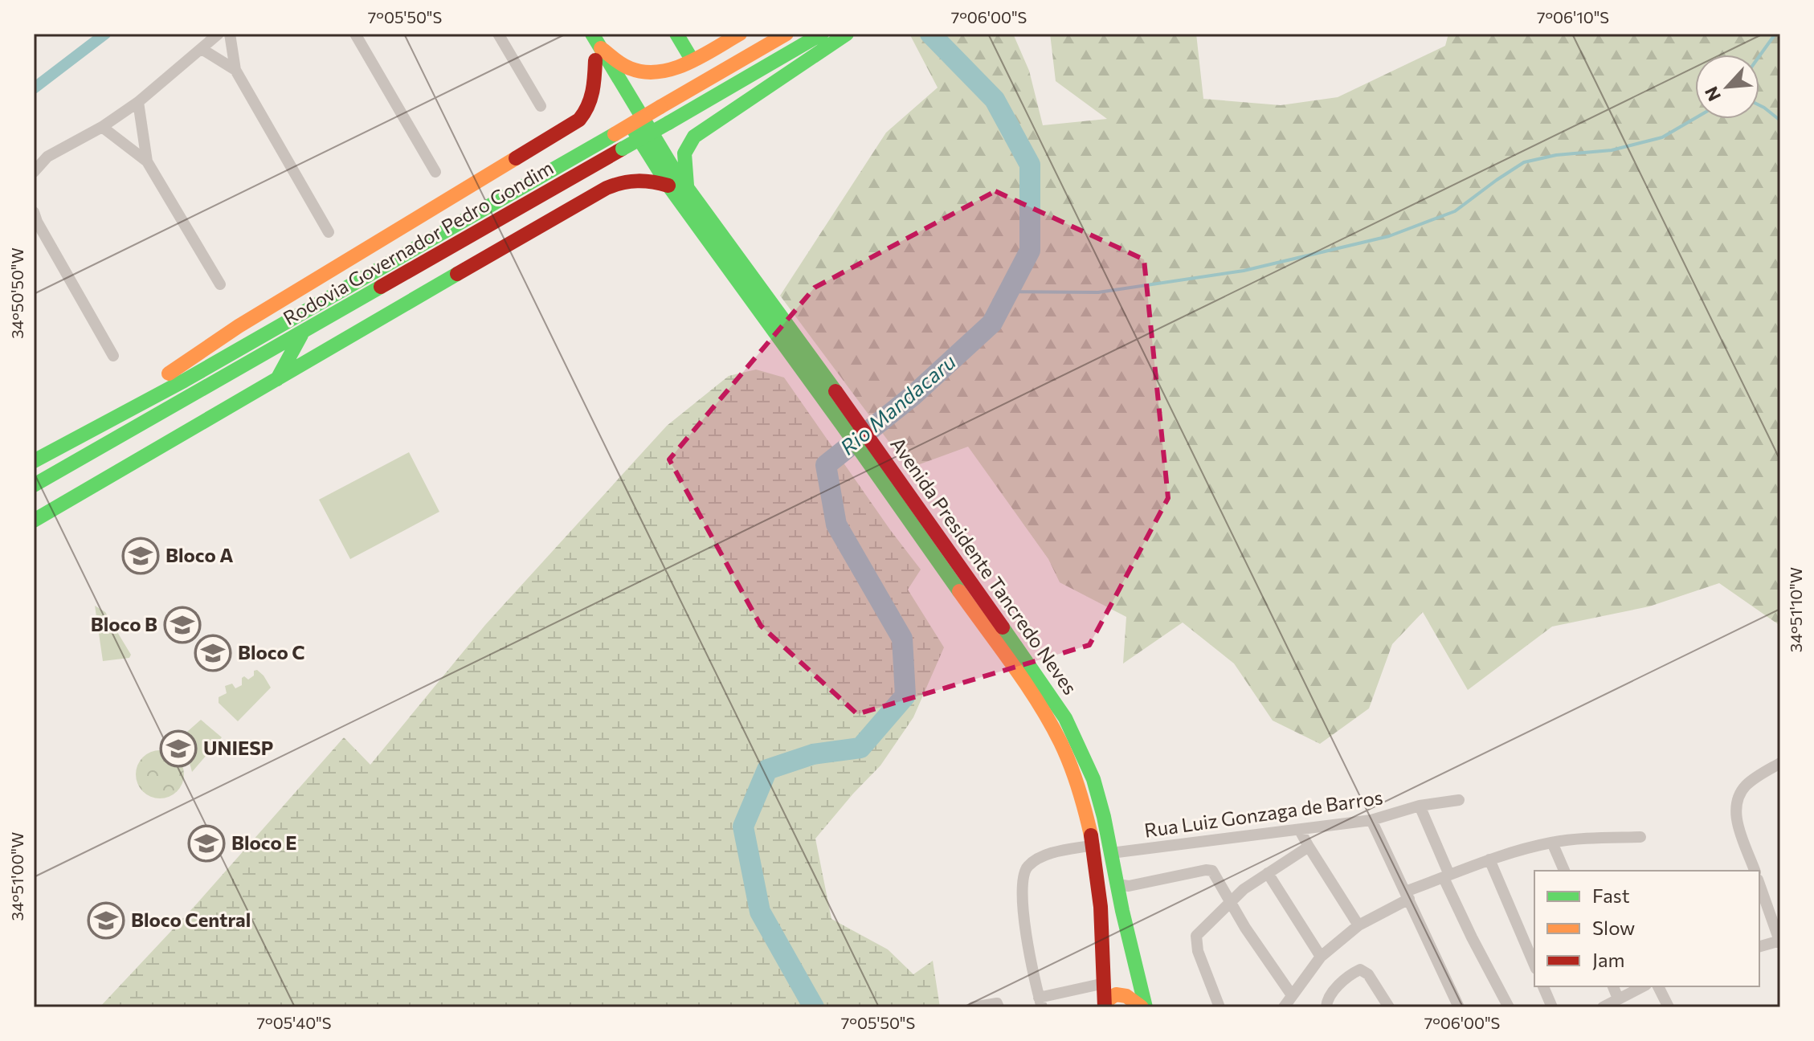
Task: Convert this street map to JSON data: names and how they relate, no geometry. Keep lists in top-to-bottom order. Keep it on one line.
{"streets":{"main road":["Rodovia Governador Pedro Gondim","Avenida Presidente Tancredo Neves"],"street":["Rua Luiz Gonzaga de Barros"]},"crossings":[["Avenida Presidente Tancredo Neves","Rua Luiz Gonzaga de Barros"]],"water":["Rio Mandacaru"],"places":{"school or university":["Bloco A","Bloco B","Bloco C","UNIESP","Bloco E","Bloco Central"]},"legend":["Fast","Slow","Jam"],"north":"bottom left","coordinates":["7°05'50\"S","7°06'00\"S","7°06'10\"S","34°50'50\"W","34°51'10\"W","34°51'00\"W","7°05'40\"S"]}
